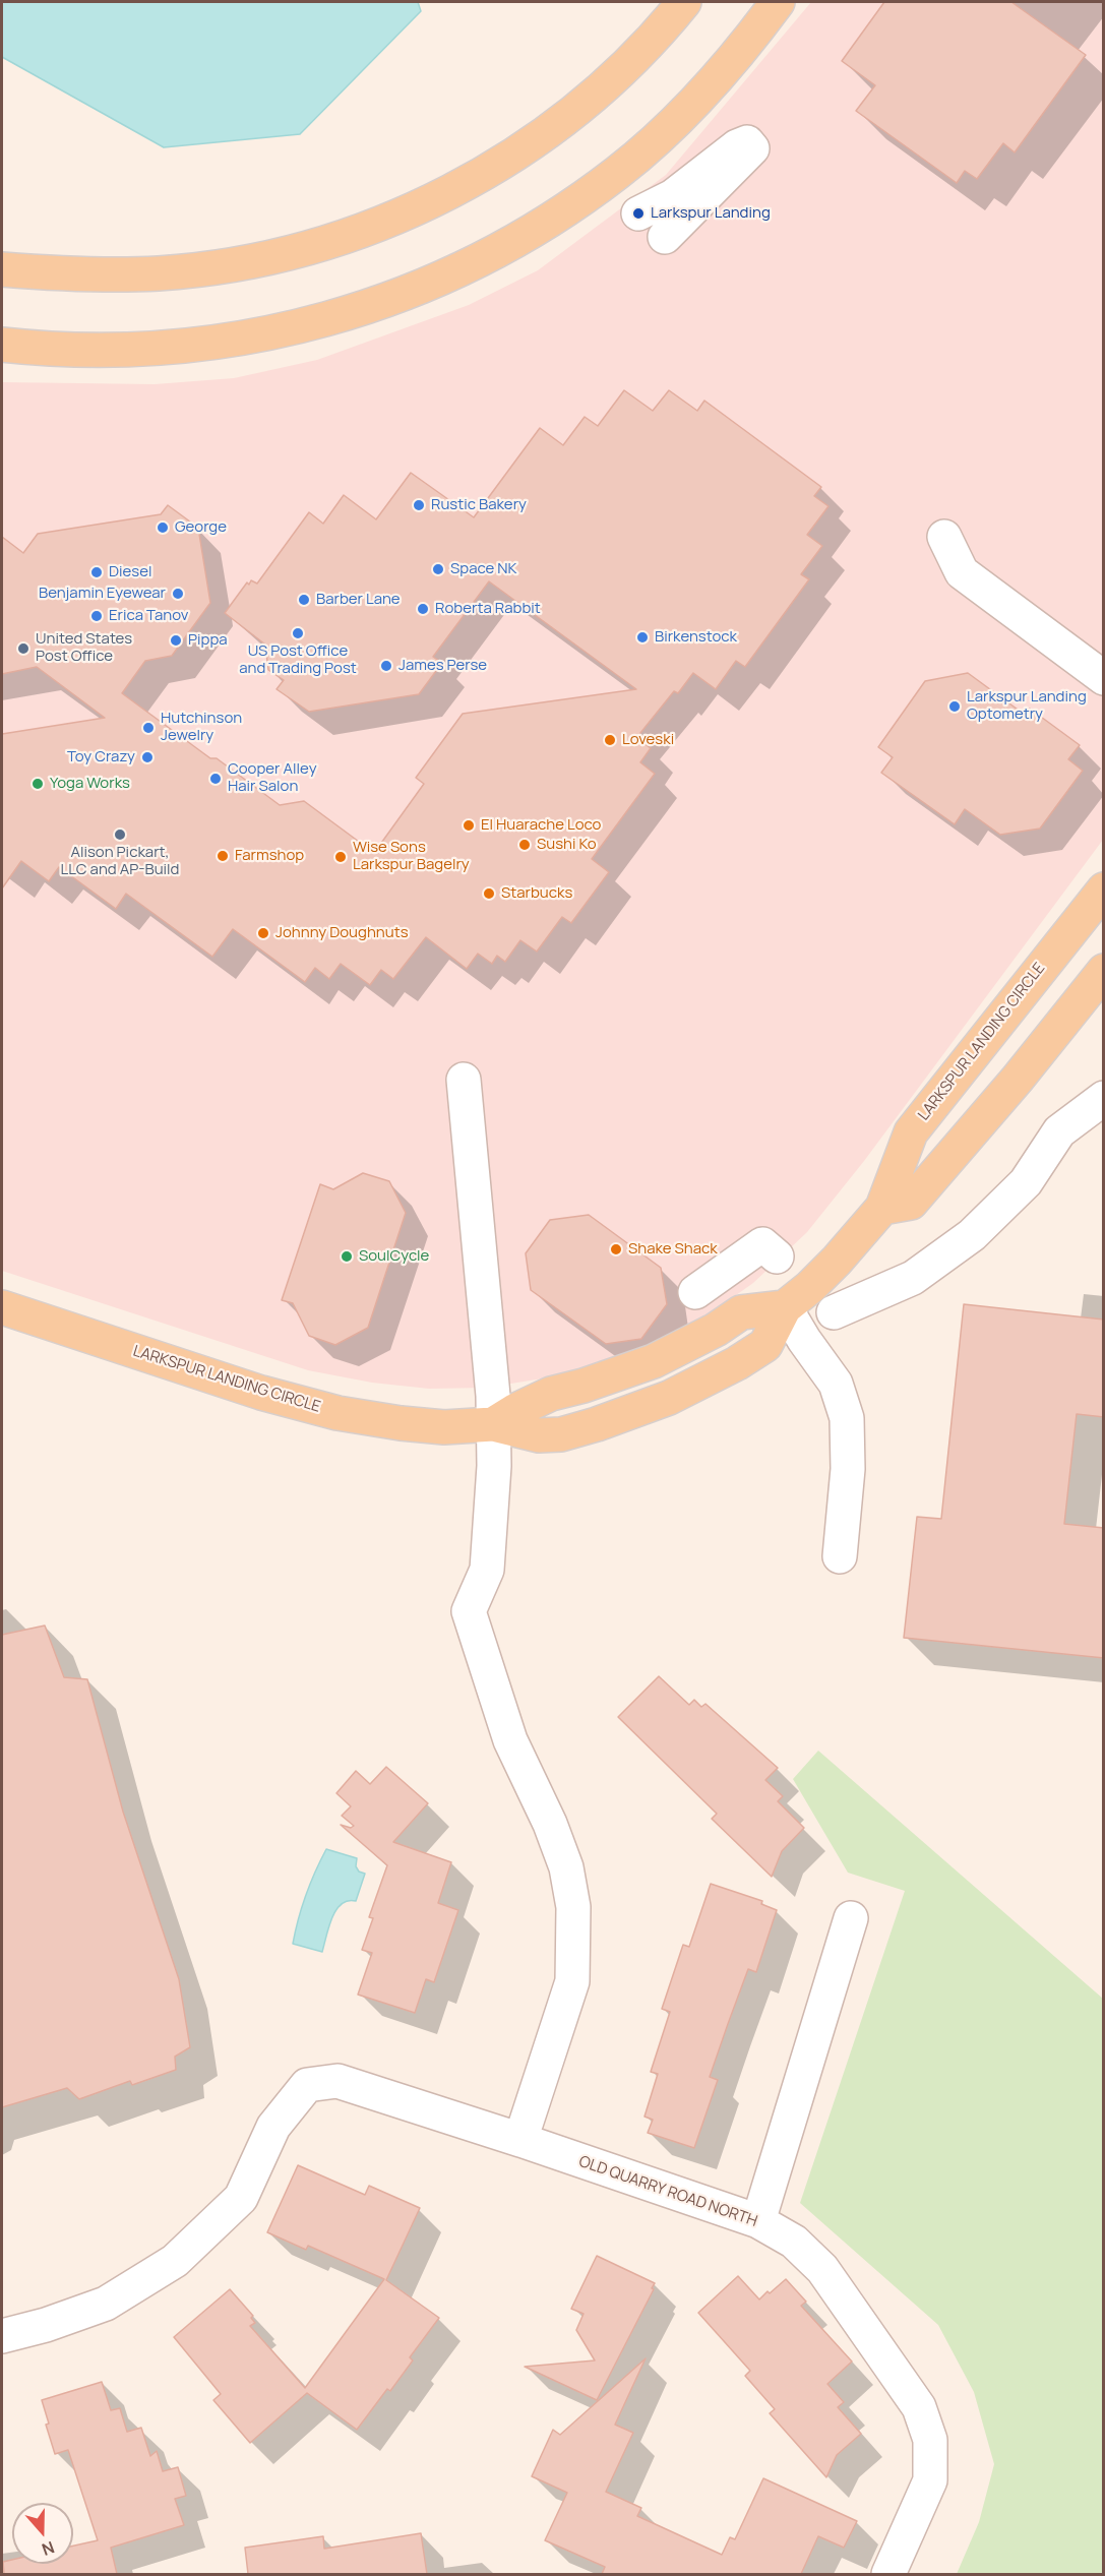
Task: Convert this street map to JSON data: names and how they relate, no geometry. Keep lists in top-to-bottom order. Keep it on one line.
{"streets":{"main road":["LARKSPUR LANDING CIRCLE"],"street":["OLD QUARRY ROAD NORTH"]},"places":["Larkspur Landing","Rustic Bakery","George","Space NK","Diesel","Benjamin Eyewear","Barber Lane","Roberta Rabbit","Erica Tanov","US Post Office and Trading Post","Birkenstock","Pippa","United States Post Office","James Perse","Larkspur Landing Optometry","Hutchinson Jewelry","Loveski","Toy Crazy","Cooper Alley Hair Salon","Yoga Works","El Huarache Loco","Alison Pickart, LLC and AP-Build","Sushi Ko","Farmshop","Wise Sons Larkspur Bagelry","Starbucks","Johnny Doughnuts","Shake Shack","SoulCycle"],"north":"bottom"}
